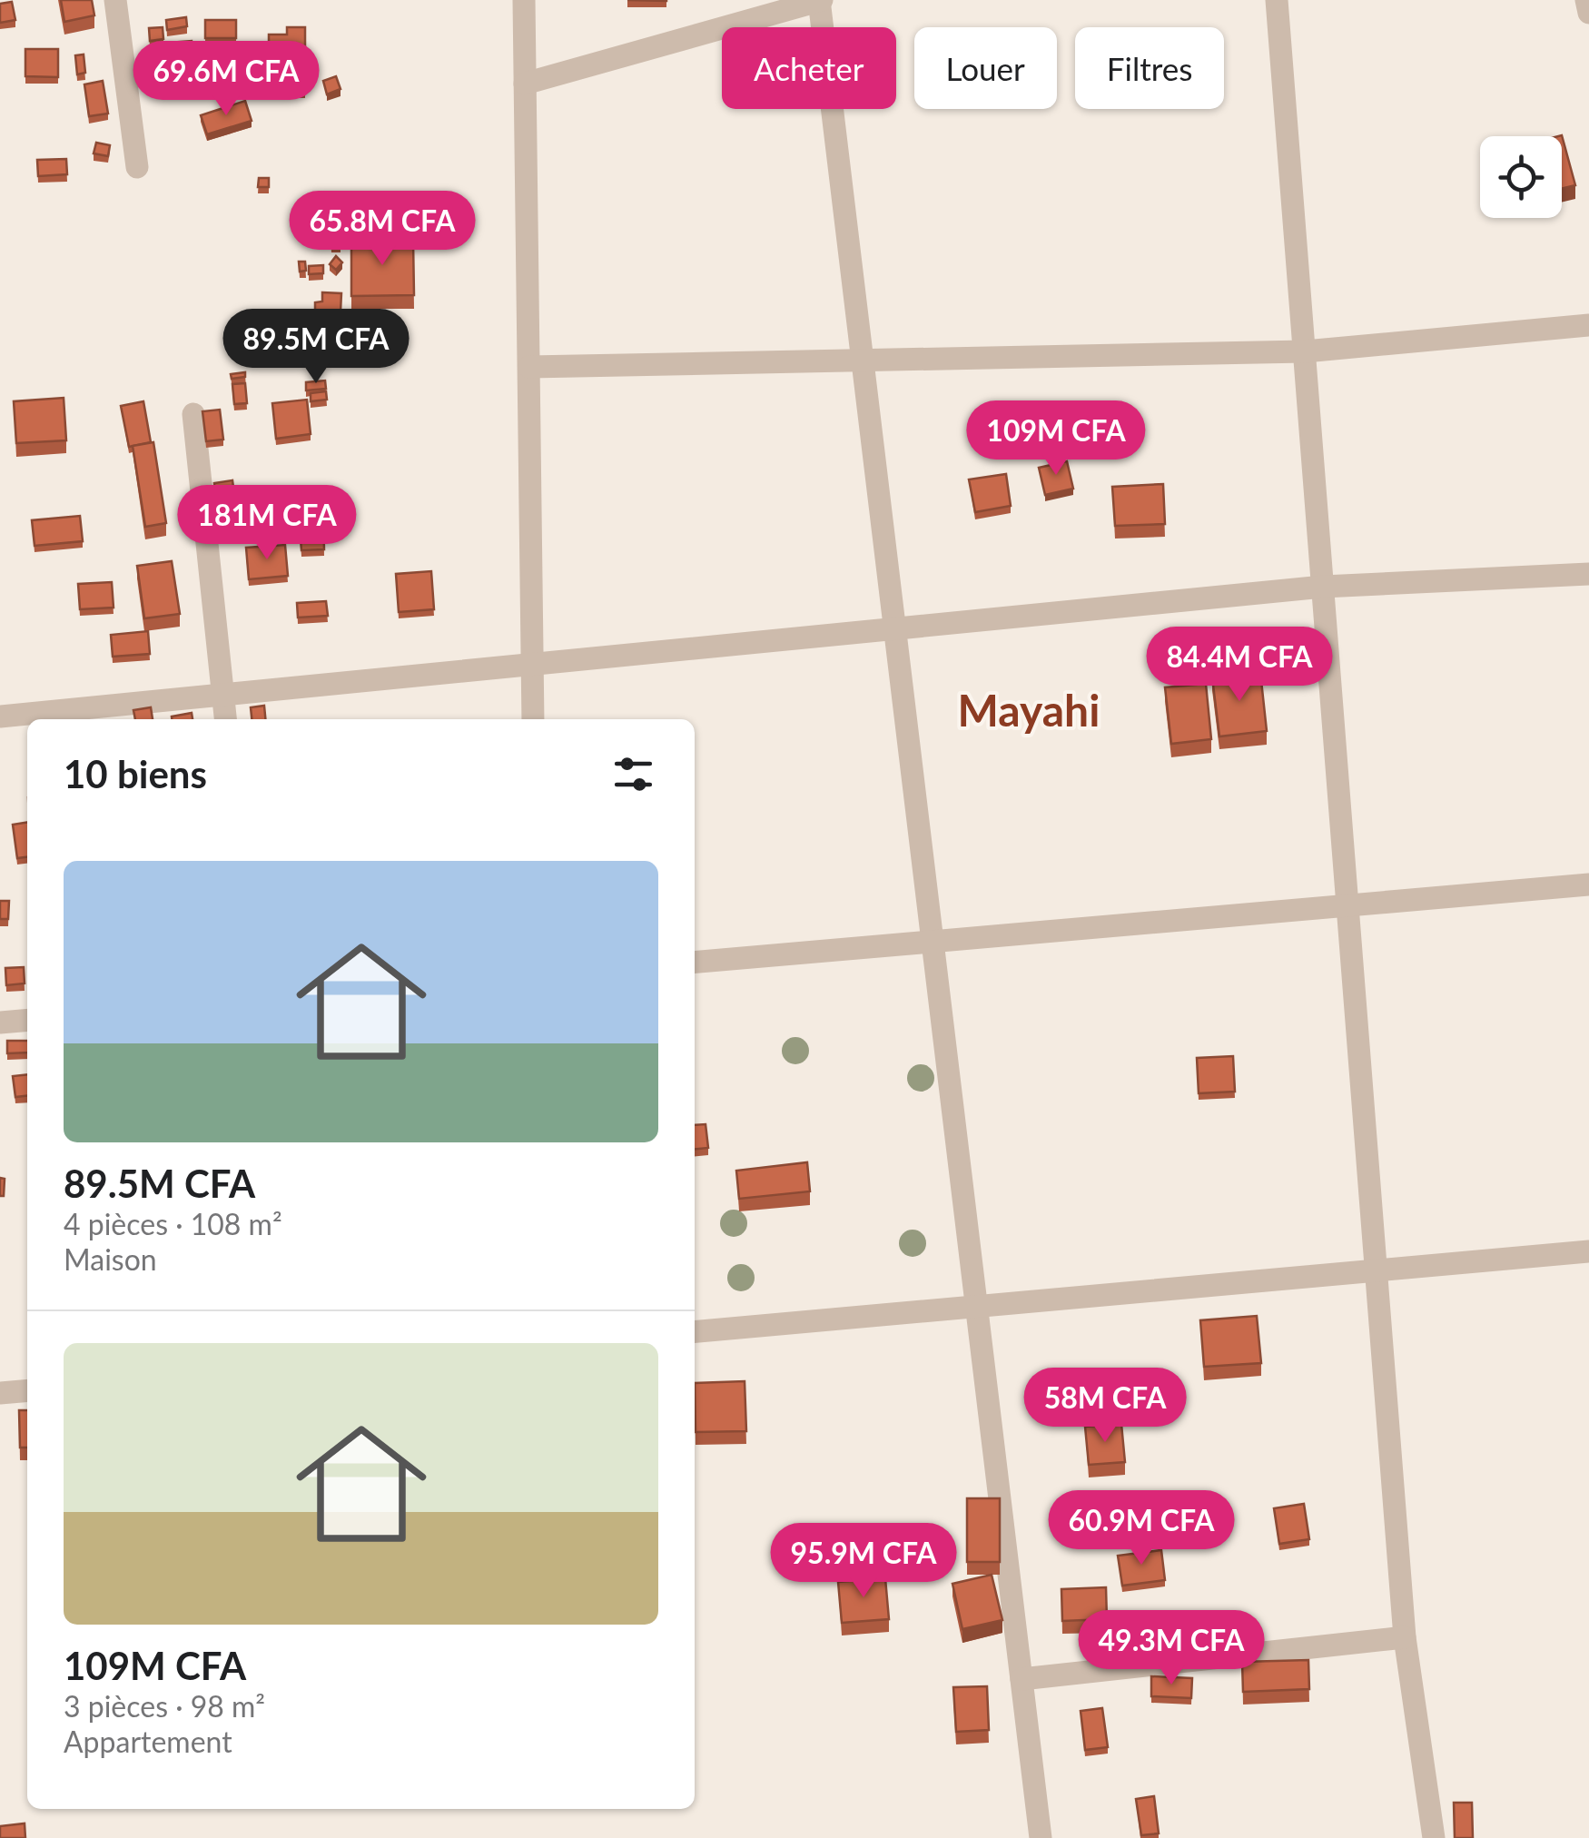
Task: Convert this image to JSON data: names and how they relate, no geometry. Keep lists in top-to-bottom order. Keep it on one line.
{"districts":["Mayahi"],"page":{"chip":["Acheter","Louer","Filtres"],"price":["69.6M CFA","65.8M CFA","89.5M CFA","109M CFA","181M CFA","84.4M CFA","58M CFA","60.9M CFA","95.9M CFA","49.3M CFA"],"heading":"10 biens","list":[{"name":"89.5M CFA","note":"4 pièces · 108 m² · Maison"},{"name":"109M CFA","note":"3 pièces · 98 m² · Appartement"}]}}
